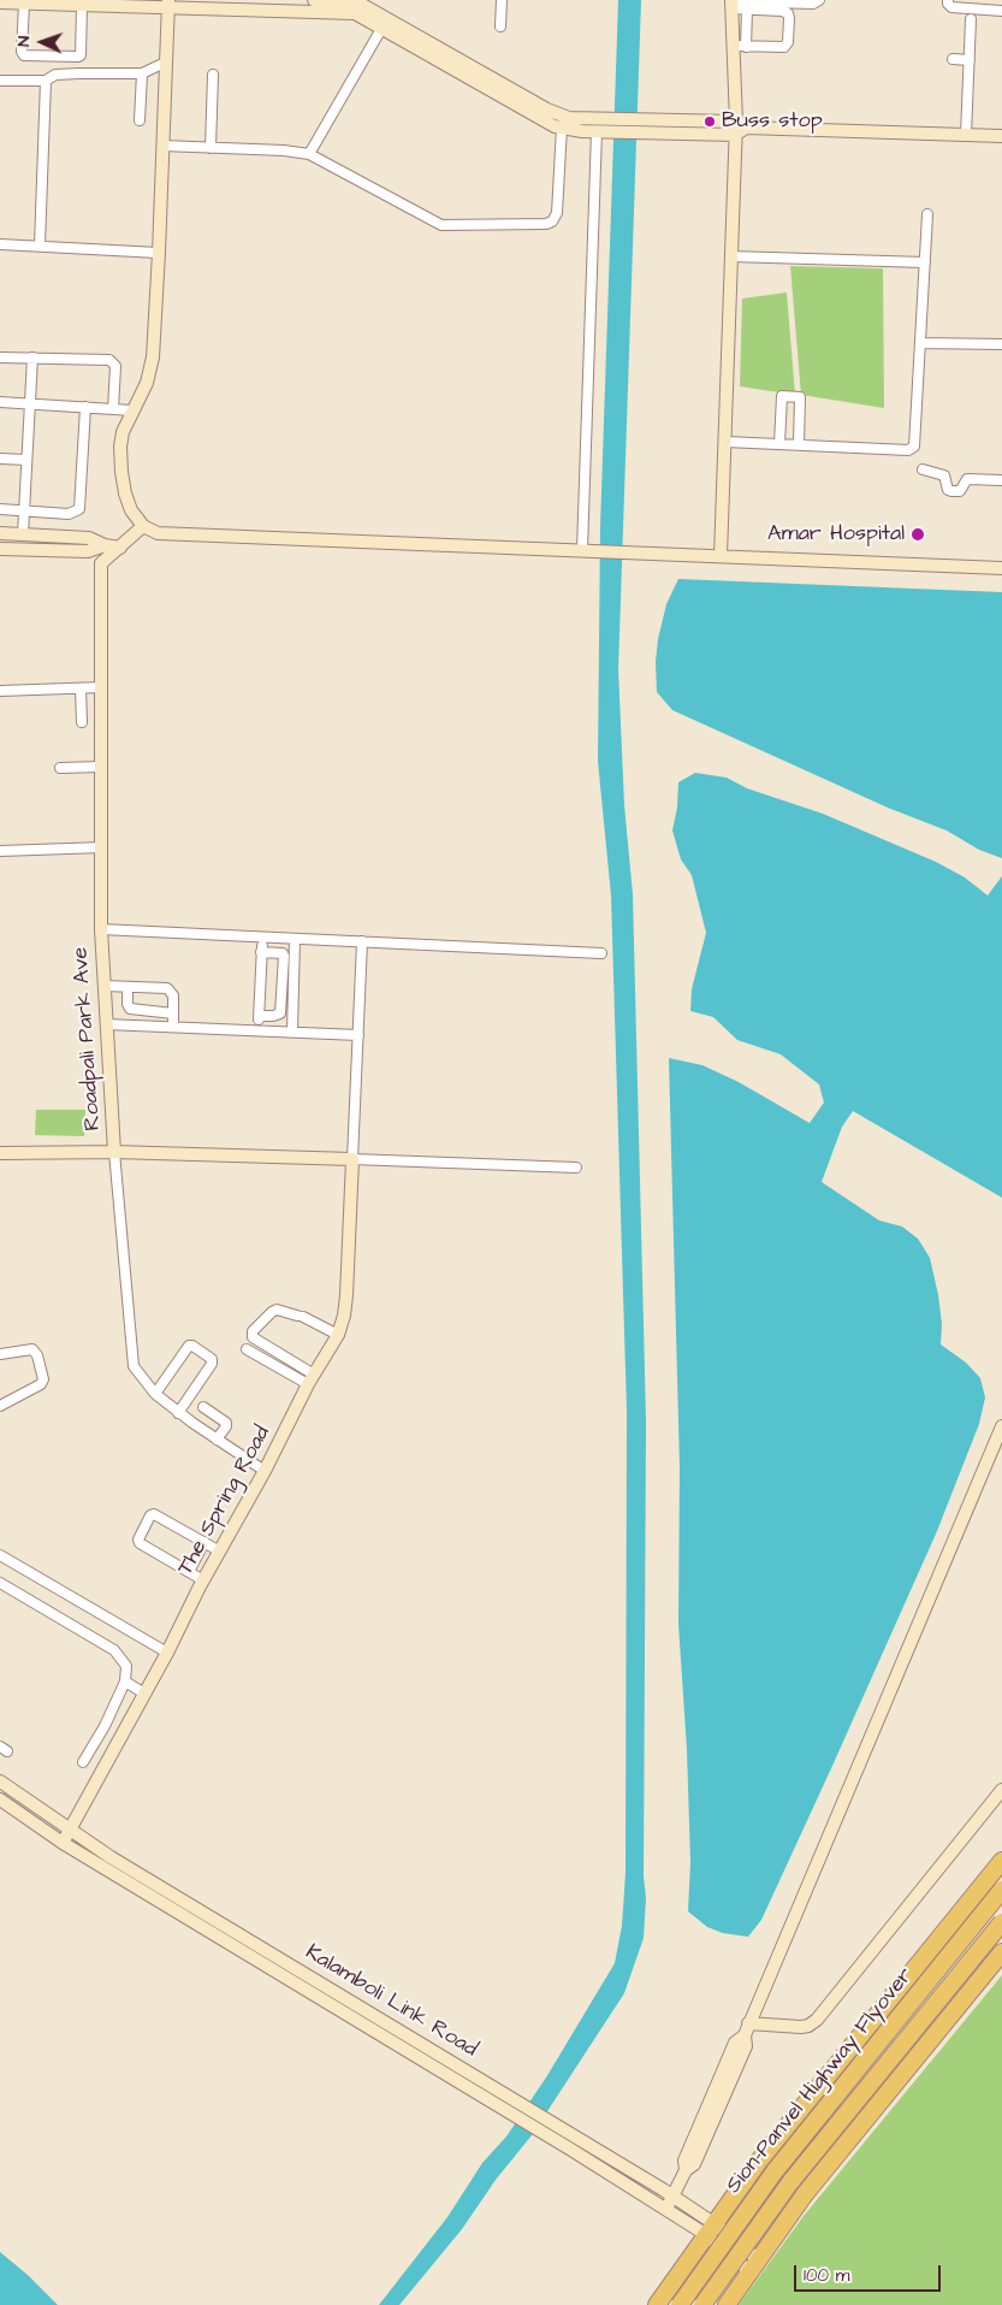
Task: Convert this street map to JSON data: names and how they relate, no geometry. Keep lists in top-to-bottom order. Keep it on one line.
{"streets":{"highway":["Sion-Panvel Highway Flyover"],"street":["Roadpali Park Ave","The Spring Road","Kalamboli Link Road"]},"crossings":[["Roadpali Park Ave","The Spring Road"],["The Spring Road","Kalamboli Link Road"]],"places":["Buss stop","Amar Hospital"],"scale_bar":"100 m","north":"left"}
